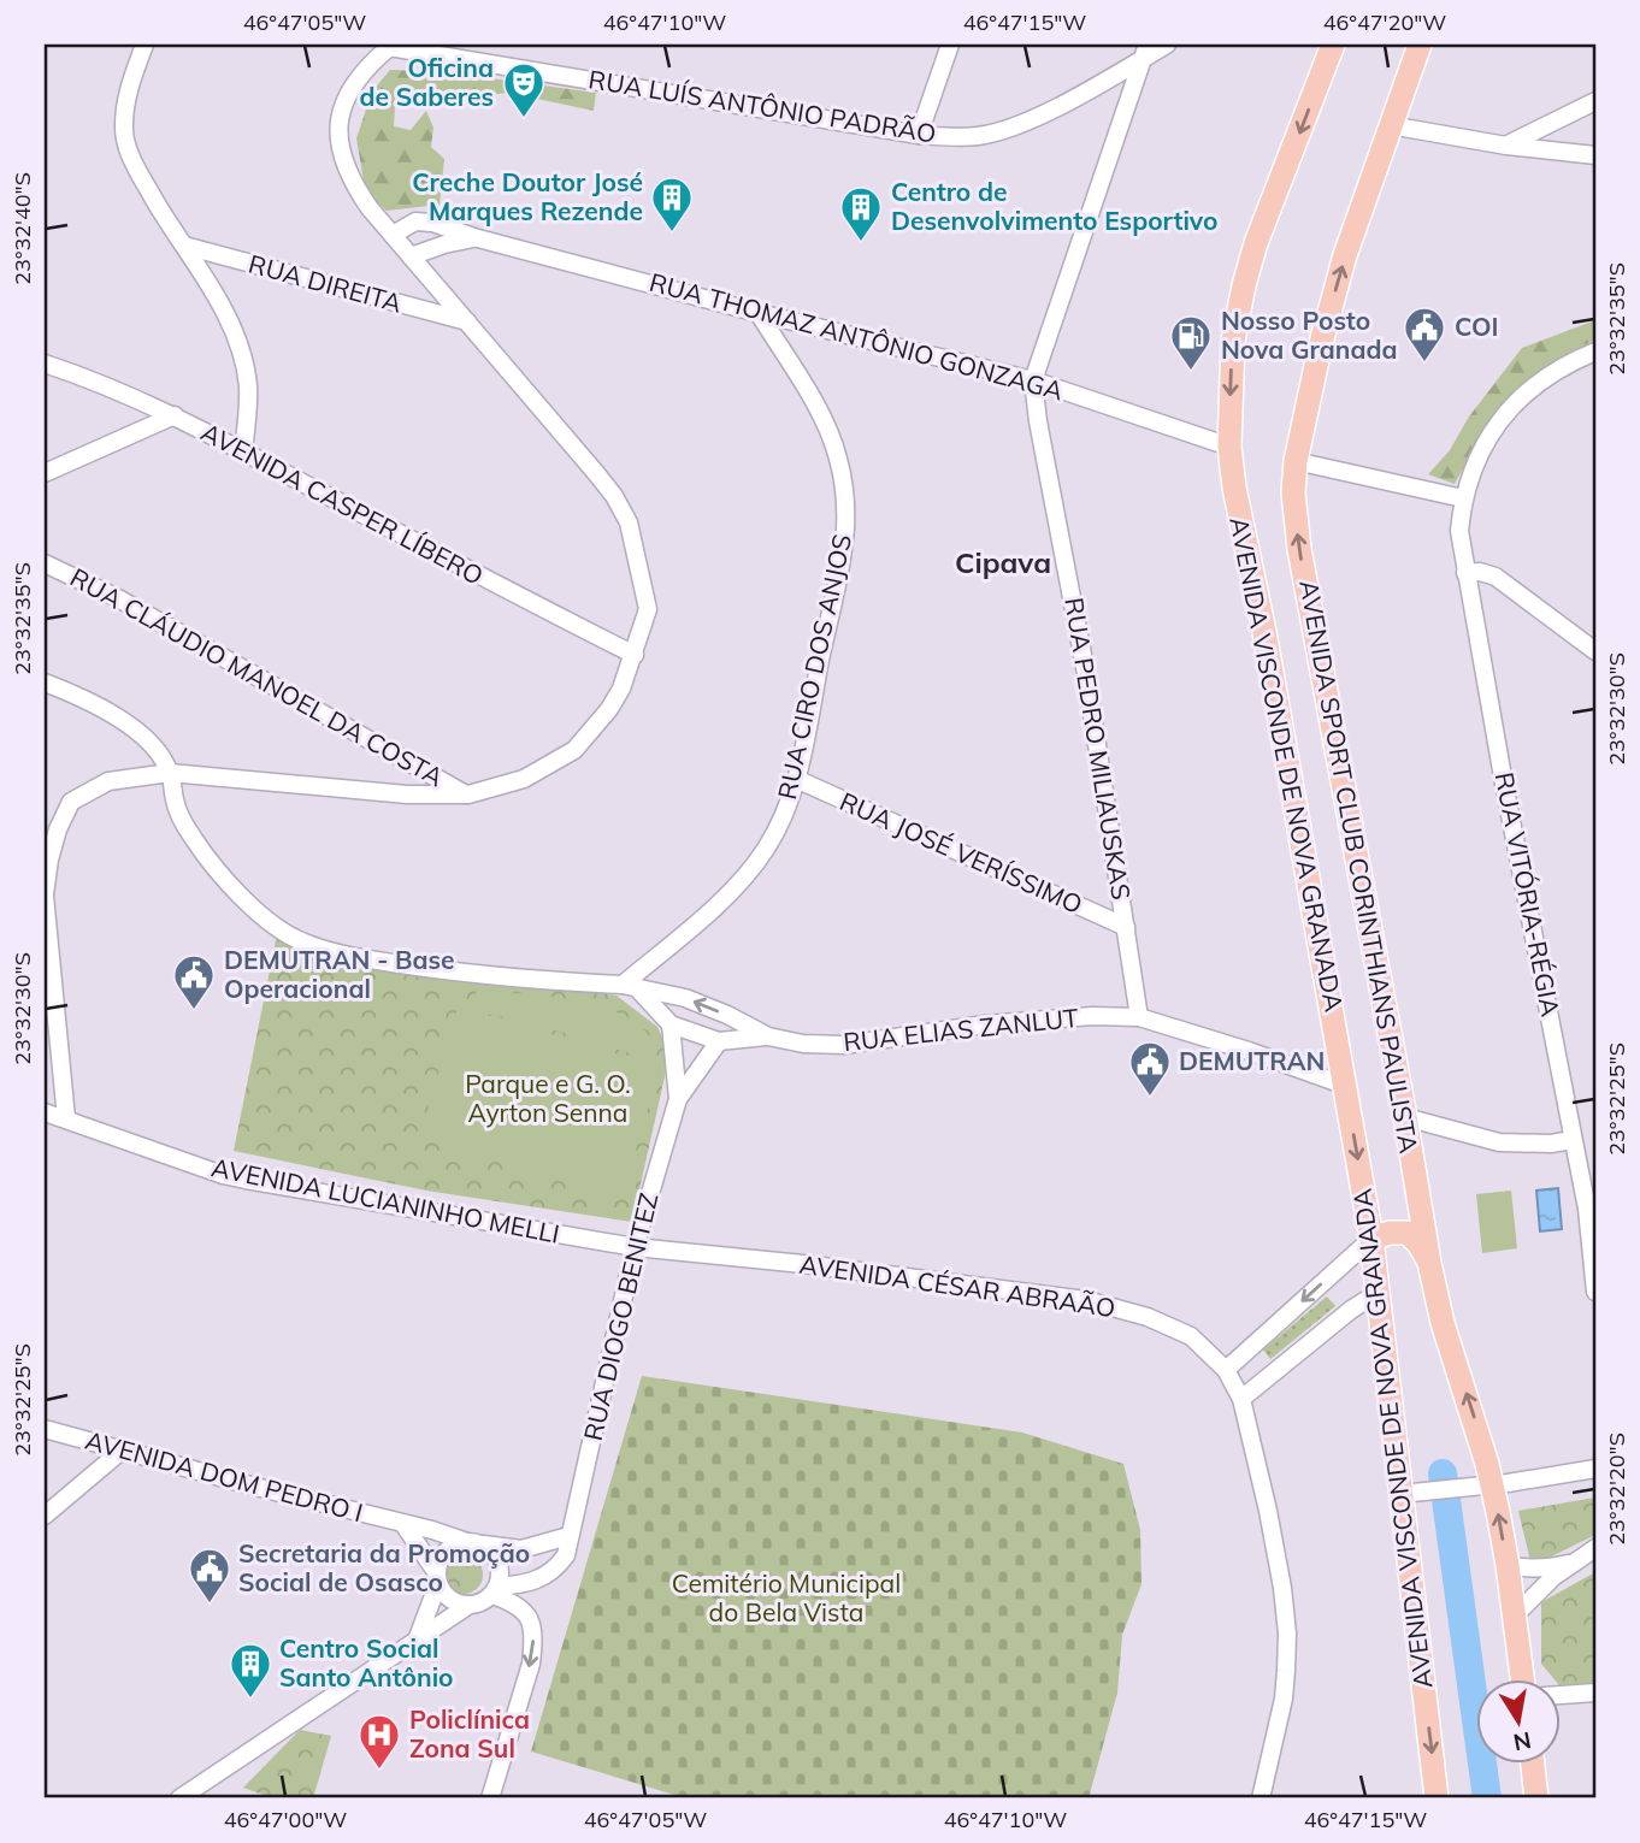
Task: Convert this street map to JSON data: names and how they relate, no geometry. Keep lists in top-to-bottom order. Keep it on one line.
{"streets":{"main road":["AVENIDA VISCONDE DE NOVA GRANADA","AVENIDA SPORT CLUB CORINTHIANS PAULISTA"],"street":["RUA LUÍS ANTÔNIO PADRÃO","RUA DIREITA","RUA THOMAZ ANTÔNIO GONZAGA","AVENIDA CASPER LÍBERO","RUA CIRO DOS ANJOS","RUA CLÁUDIO MANOEL DA COSTA","RUA PEDRO MILIAUSKAS","RUA JOSÉ VERÍSSIMO","RUA VITÓRIA-RÉGIA","RUA ELIAS ZANLUT","AVENIDA LUCIANINHO MELLI","AVENIDA CÉSAR ABRAÃO","RUA DIOGO BENITEZ","AVENIDA DOM PEDRO I"]},"crossings":[["RUA THOMAZ ANTÔNIO GONZAGA","RUA CIRO DOS ANJOS"],["RUA THOMAZ ANTÔNIO GONZAGA","RUA PEDRO MILIAUSKAS"],["RUA THOMAZ ANTÔNIO GONZAGA","AVENIDA VISCONDE DE NOVA GRANADA"],["RUA CIRO DOS ANJOS","RUA JOSÉ VERÍSSIMO"],["RUA CIRO DOS ANJOS","RUA ELIAS ZANLUT"],["RUA PEDRO MILIAUSKAS","RUA JOSÉ VERÍSSIMO"],["RUA PEDRO MILIAUSKAS","RUA ELIAS ZANLUT"],["AVENIDA VISCONDE DE NOVA GRANADA","RUA ELIAS ZANLUT"],["RUA ELIAS ZANLUT","RUA DIOGO BENITEZ"],["AVENIDA LUCIANINHO MELLI","AVENIDA CÉSAR ABRAÃO"],["AVENIDA LUCIANINHO MELLI","RUA DIOGO BENITEZ"],["AVENIDA CÉSAR ABRAÃO","RUA DIOGO BENITEZ"],["RUA DIOGO BENITEZ","AVENIDA DOM PEDRO I"]],"one_way":["AVENIDA VISCONDE DE NOVA GRANADA","AVENIDA SPORT CLUB CORINTHIANS PAULISTA"],"districts":["Cipava"],"parks":["Parque e G. O. Ayrton Senna","Cemitério Municipal do Bela Vista"],"places":{"theatre":["Oficina de Saberes"],"building":["Creche Doutor José Marques Rezende","Centro de Desenvolvimento Esportivo","Centro Social Santo Antônio"],"public building":["COI","DEMUTRAN - Base Operacional","DEMUTRAN","Secretaria da Promoção Social de Osasco"],"fuel station":["Nosso Posto Nova Granada"],"hospital":["Policlínica Zona Sul"]},"north":"bottom","coordinates":["46°47'05\"W","46°47'10\"W","46°47'15\"W","46°47'20\"W","23°32'40\"S","23°32'35\"S","23°32'30\"S","23°32'25\"S","23°32'20\"S","46°47'00\"W"]}
